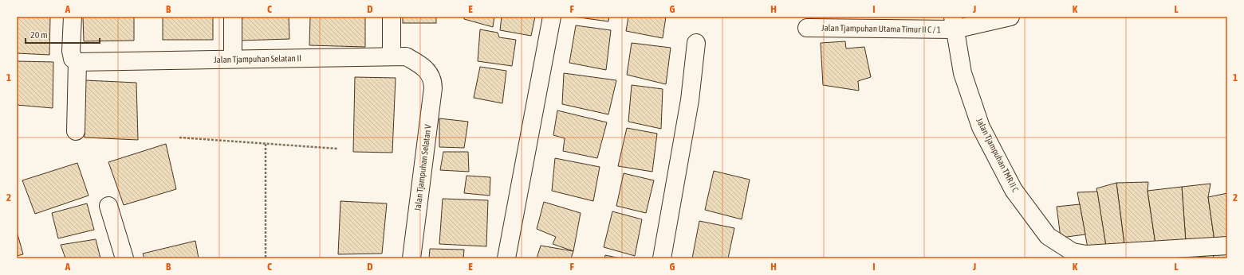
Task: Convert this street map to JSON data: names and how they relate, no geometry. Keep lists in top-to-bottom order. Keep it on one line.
{"streets":{"street":["Jalan Tjampuhan Utama Timur II C / 1","Jalan Tjampuhan Selatan II","Jalan Tjampuhan TMR II C","Jalan Tjampuhan Selatan V"]},"crossings":[["Jalan Tjampuhan Utama Timur II C / 1","Jalan Tjampuhan TMR II C"],["Jalan Tjampuhan Selatan II","Jalan Tjampuhan Selatan V"]],"scale_bar":"20 m","grid":{"columns":["A","B","C","D","E","F","G","H","I","J","K","L"],"rows":["1","2"]}}
